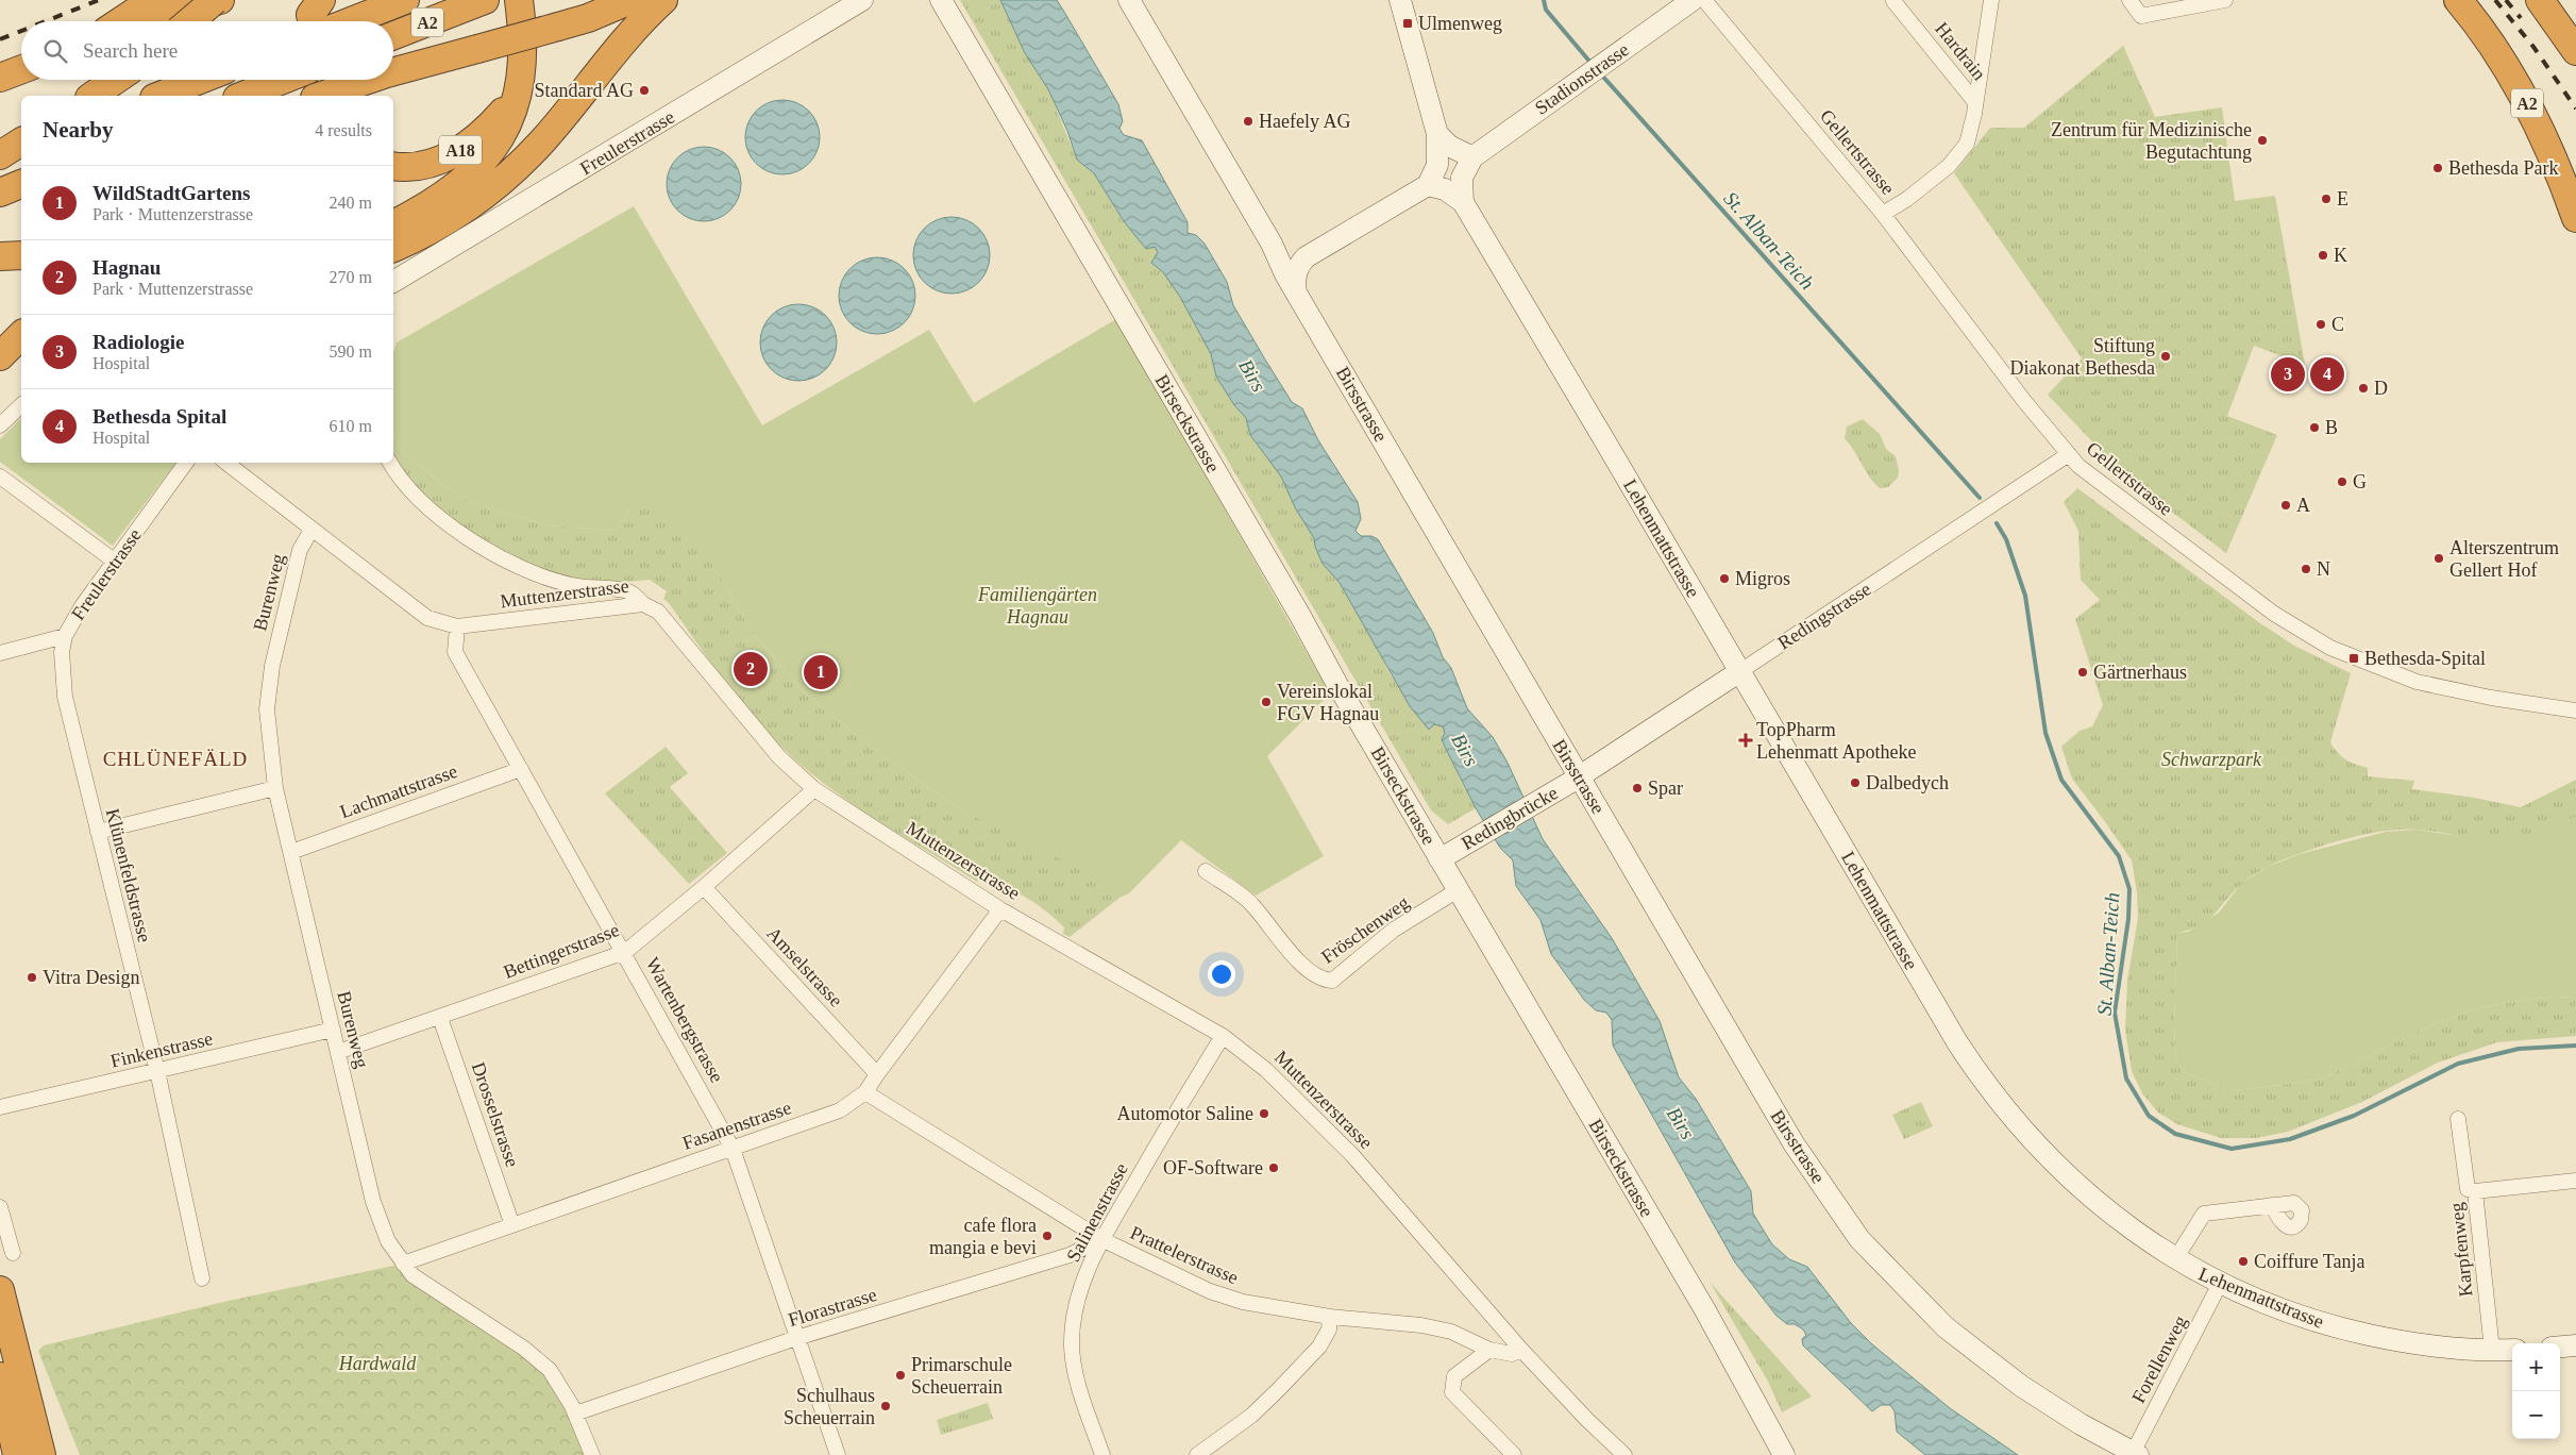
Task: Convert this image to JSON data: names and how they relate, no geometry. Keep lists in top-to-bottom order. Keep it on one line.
{"streets":{"highway":["A2","A18"],"street":["Hardrain","Stadionstrasse","Freulerstrasse","Gellertstrasse","Birsstrasse","Birseckstrasse","Lehenmattstrasse","Burenweg","Muttenzerstrasse","Redingstrasse","Lachmattstrasse","Redingbrücke","Klünenfeldstrasse","Fröschenweg","Bettingerstrasse","Amselstrasse","Wartenbergstrasse","Finkenstrasse","Drosselstrasse","Fasanenstrasse","Salinenstrasse","Karpfenweg","Prattelerstrasse","Florastrasse","Forellenweg"]},"crossings":[["Hardrain","Gellertstrasse"],["Freulerstrasse","Klünenfeldstrasse"],["Gellertstrasse","Redingstrasse"],["Birsstrasse","Redingstrasse"],["Birsstrasse","Redingbrücke"],["Birsstrasse","Forellenweg"],["Birseckstrasse","Redingbrücke"],["Birseckstrasse","Fröschenweg"],["Lehenmattstrasse","Redingstrasse"],["Lehenmattstrasse","Karpfenweg"],["Lehenmattstrasse","Forellenweg"],["Burenweg","Muttenzerstrasse"],["Burenweg","Lachmattstrasse"],["Burenweg","Bettingerstrasse"],["Burenweg","Finkenstrasse"],["Burenweg","Fasanenstrasse"],["Burenweg","Florastrasse"],["Muttenzerstrasse","Bettingerstrasse"],["Muttenzerstrasse","Wartenbergstrasse"],["Muttenzerstrasse","Fasanenstrasse"],["Muttenzerstrasse","Salinenstrasse"],["Muttenzerstrasse","Prattelerstrasse"],["Redingstrasse","Redingbrücke"],["Lachmattstrasse","Wartenbergstrasse"],["Klünenfeldstrasse","Finkenstrasse"],["Bettingerstrasse","Amselstrasse"],["Bettingerstrasse","Wartenbergstrasse"],["Bettingerstrasse","Drosselstrasse"],["Amselstrasse","Fasanenstrasse"],["Wartenbergstrasse","Fasanenstrasse"],["Wartenbergstrasse","Florastrasse"],["Drosselstrasse","Fasanenstrasse"],["Fasanenstrasse","Prattelerstrasse"],["Salinenstrasse","Prattelerstrasse"],["Salinenstrasse","Florastrasse"],["Prattelerstrasse","Florastrasse"]],"districts":["CHLÜNEFÄLD"],"water":["St. Alban-Teich","Birs"],"parks":["Familiengärten Hagnau","Schwarzpark","Hardwald"],"places":{"transit":["Ulmenweg","Bethesda-Spital"],"other":["Standard AG","Haefely AG","Zentrum für Medizinische Begutachtung","Bethesda Park","E","K","C","Stiftung Diakonat Bethesda","D","B","G","A","Alterszentrum Gellert Hof","N","Migros","Gärtnerhaus","Vereinslokal FGV Hagnau","Dalbedych","Spar","Vitra Design","Automotor Saline","OF-Software","cafe flora mangia e bevi","Coiffure Tanja","Primarschule Scheuerrain","Schulhaus Scheuerrain"],"health":["TopPharm Lehenmatt Apotheke"]},"page":{"search":"Search here","heading":["Nearby","4 results"],"list":[{"mark":"1","name":"WildStadtGartens","note":"Park · Muttenzerstrasse","value":"240 m"},{"mark":"2","name":"Hagnau","note":"Park · Muttenzerstrasse","value":"270 m"},{"mark":"3","name":"Radiologie","note":"Hospital","value":"590 m"},{"mark":"4","name":"Bethesda Spital","note":"Hospital","value":"610 m"}],"pins":["3","4","2","1"],"map_buttons":["+","−"]}}
